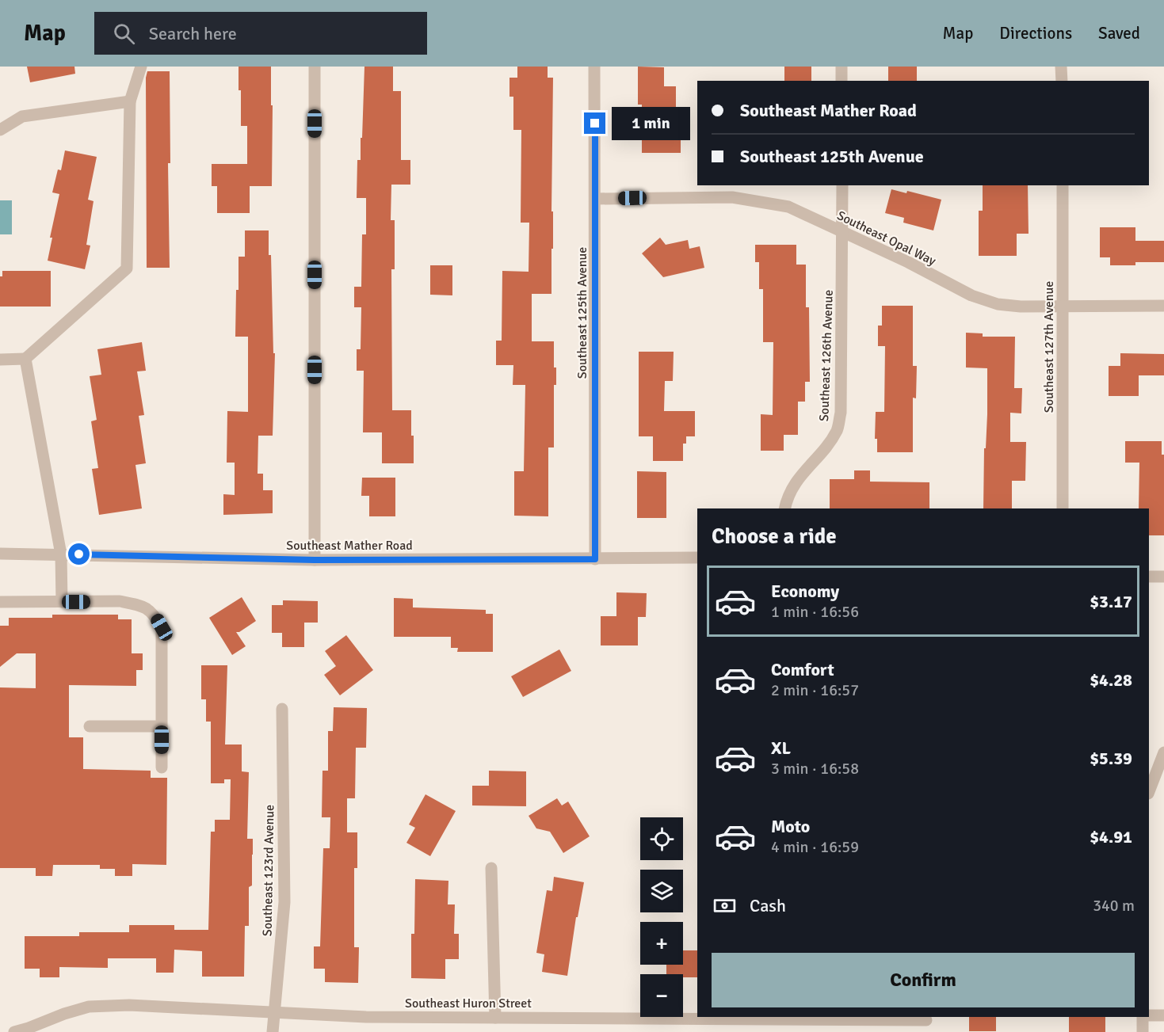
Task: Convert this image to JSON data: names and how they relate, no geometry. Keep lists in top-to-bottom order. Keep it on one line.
{"streets":{"street":["Southeast Opal Way","Southeast 125th Avenue","Southeast 127th Avenue","Southeast 126th Avenue","Southeast Mather Road","Southeast 123rd Avenue","Southeast Huron Street"]},"crossings":[["Southeast Opal Way","Southeast 125th Avenue"],["Southeast Opal Way","Southeast 127th Avenue"],["Southeast Opal Way","Southeast 126th Avenue"],["Southeast 125th Avenue","Southeast Mather Road"],["Southeast 123rd Avenue","Southeast Huron Street"]],"page":{"header":"Map","search":"Search here","nav":["Map","Directions","Saved"],"banner":["Southeast Mather Road","Southeast 125th Avenue"],"bubble":"1 min","heading":"Choose a ride","list":[{"name":"Economy","note":"1 min · 16:56","value":"$3.17"},{"name":"Comfort","note":"2 min · 16:57","value":"$4.28"},{"name":"XL","note":"3 min · 16:58","value":"$5.39"},{"name":"Moto","note":"4 min · 16:59","value":"$4.91"}],"map_buttons":["+","−"],"pay":["Cash","340 m"],"buttons":"Confirm"}}
